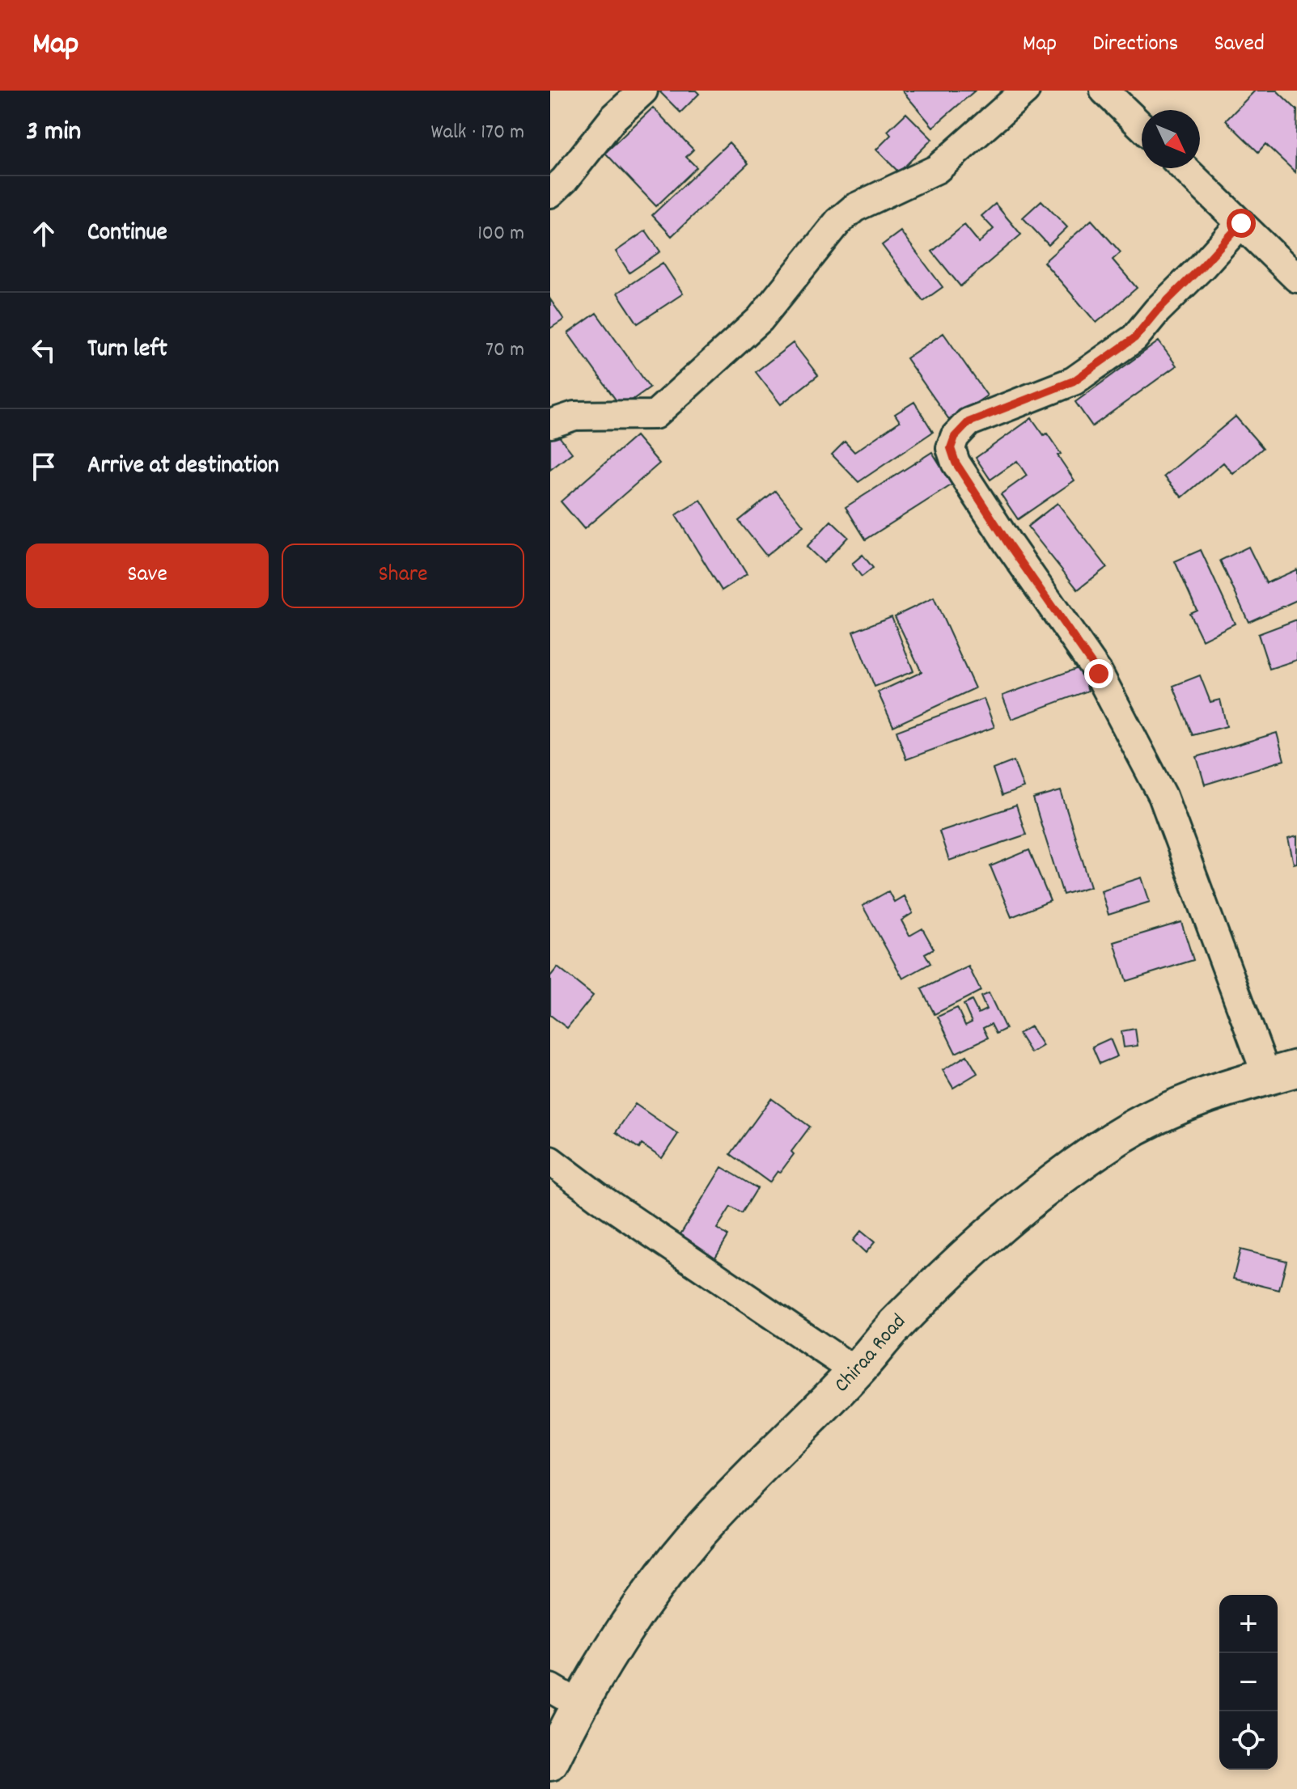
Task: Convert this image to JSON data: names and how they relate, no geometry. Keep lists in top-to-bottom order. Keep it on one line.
{"streets":{"highway":["Chiraa Road"]},"north":"bottom right","page":{"header":"Map","nav":["Map","Directions","Saved"],"heading":["3 min","Walk · 170 m"],"list":[["Continue","100 m"],["Turn left","70 m"],"Arrive at destination"],"buttons":["Save","Share"],"map_buttons":["+","−"]}}
